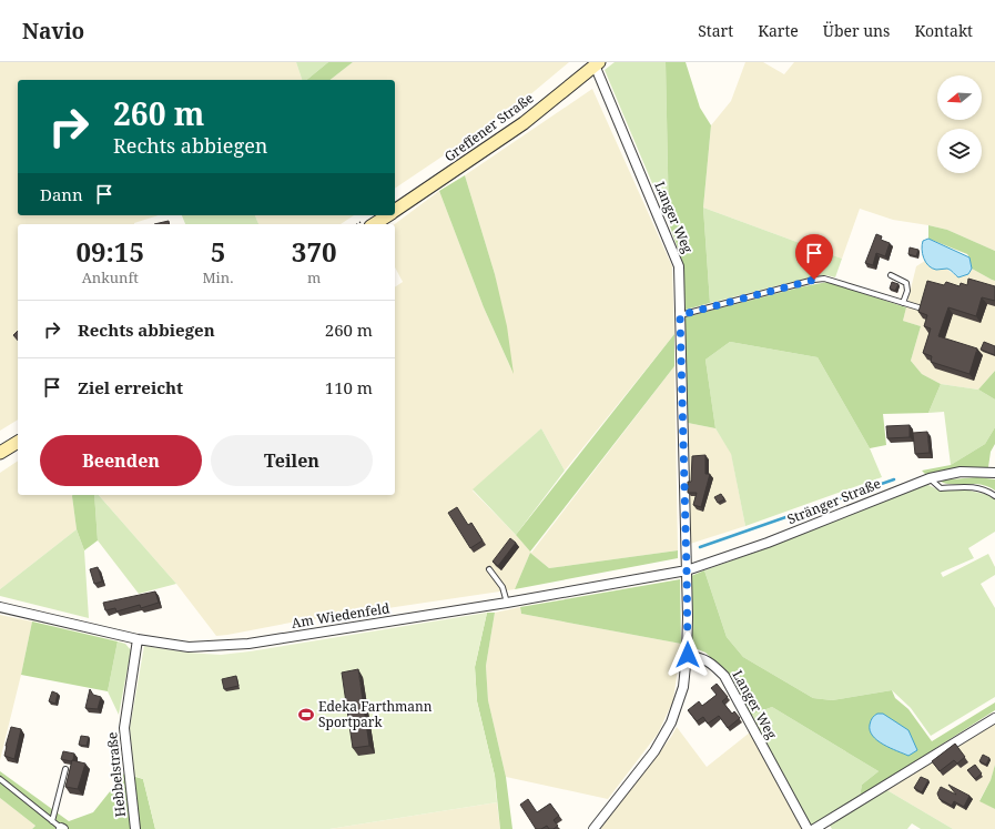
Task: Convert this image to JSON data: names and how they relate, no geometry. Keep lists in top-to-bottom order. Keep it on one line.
{"streets":{"main road":["Greffener Straße"],"street":["Langer Weg","Stränger Straße","Am Wiedenfeld","Hebbelstraße"]},"crossings":[["Greffener Straße","Langer Weg"],["Langer Weg","Stränger Straße"],["Langer Weg","Am Wiedenfeld"],["Stränger Straße","Am Wiedenfeld"],["Am Wiedenfeld","Hebbelstraße"]],"places":{"sports":["Edeka Farthmann Sportpark"]},"north":"left","page":{"header":"Navio","nav":["Start","Karte","Über uns","Kontakt"],"turn":["260 m","Rechts abbiegen"],"then":"Dann","eta":["09:15","Ankunft","5","Min.","370","m"],"list":[{"name":"Rechts abbiegen","value":"260 m"},{"name":"Ziel erreicht","value":"110 m"}],"buttons":["Beenden","Teilen"]}}
